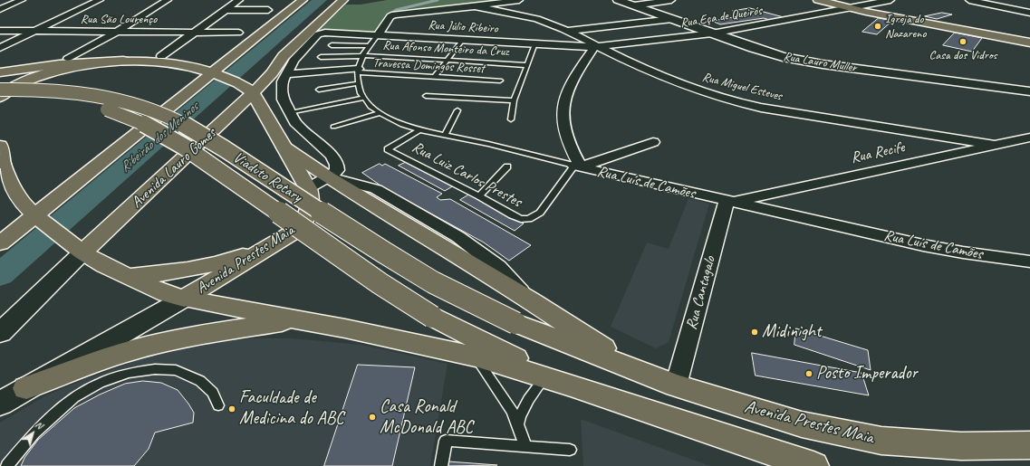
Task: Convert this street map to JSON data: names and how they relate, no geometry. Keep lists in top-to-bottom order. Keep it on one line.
{"streets":{"main road":["Avenida Lauro Gomes","Viaduto Rotary","Avenida Prestes Maia"],"street":["Rua Eça de Queirós","Rua São Lourenço","Rua Júlio Ribeiro","Rua Lauro Muller","Rua Miguel Esteves","Rua Recife","Rua Luís de Camões","Rua Cantagalo"],"lane":["Rua Afonso Monteiro da Cruz","Travessa Domingos Rosset","Rua Luiz Carlos Prestes"]},"crossings":[["Rua Eça de Queirós","Rua Júlio Ribeiro"],["Rua Eça de Queirós","Rua Lauro Muller"],["Rua Eça de Queirós","Rua Miguel Esteves"],["Rua Júlio Ribeiro","Rua Miguel Esteves"],["Rua Júlio Ribeiro","Rua Luís de Camões"],["Rua Afonso Monteiro da Cruz","Rua Luís de Camões"],["Travessa Domingos Rosset","Rua Luís de Camões"],["Rua Miguel Esteves","Rua Recife"],["Rua Miguel Esteves","Rua Luís de Camões"],["Rua Recife","Rua Luís de Camões"],["Rua Recife","Rua Cantagalo"],["Avenida Lauro Gomes","Avenida Prestes Maia"],["Rua Luiz Carlos Prestes","Rua Luís de Camões"],["Viaduto Rotary","Avenida Prestes Maia"],["Rua Luís de Camões","Rua Cantagalo"],["Avenida Prestes Maia","Rua Cantagalo"]],"water":["Ribeirão dos Meninos"],"places":["Igreja do Nazareno","Casa dos Vidros","Midinight","Posto Imperador","Faculdade de Medicina do ABC","Casa Ronald McDonald ABC"],"north":"top right"}
